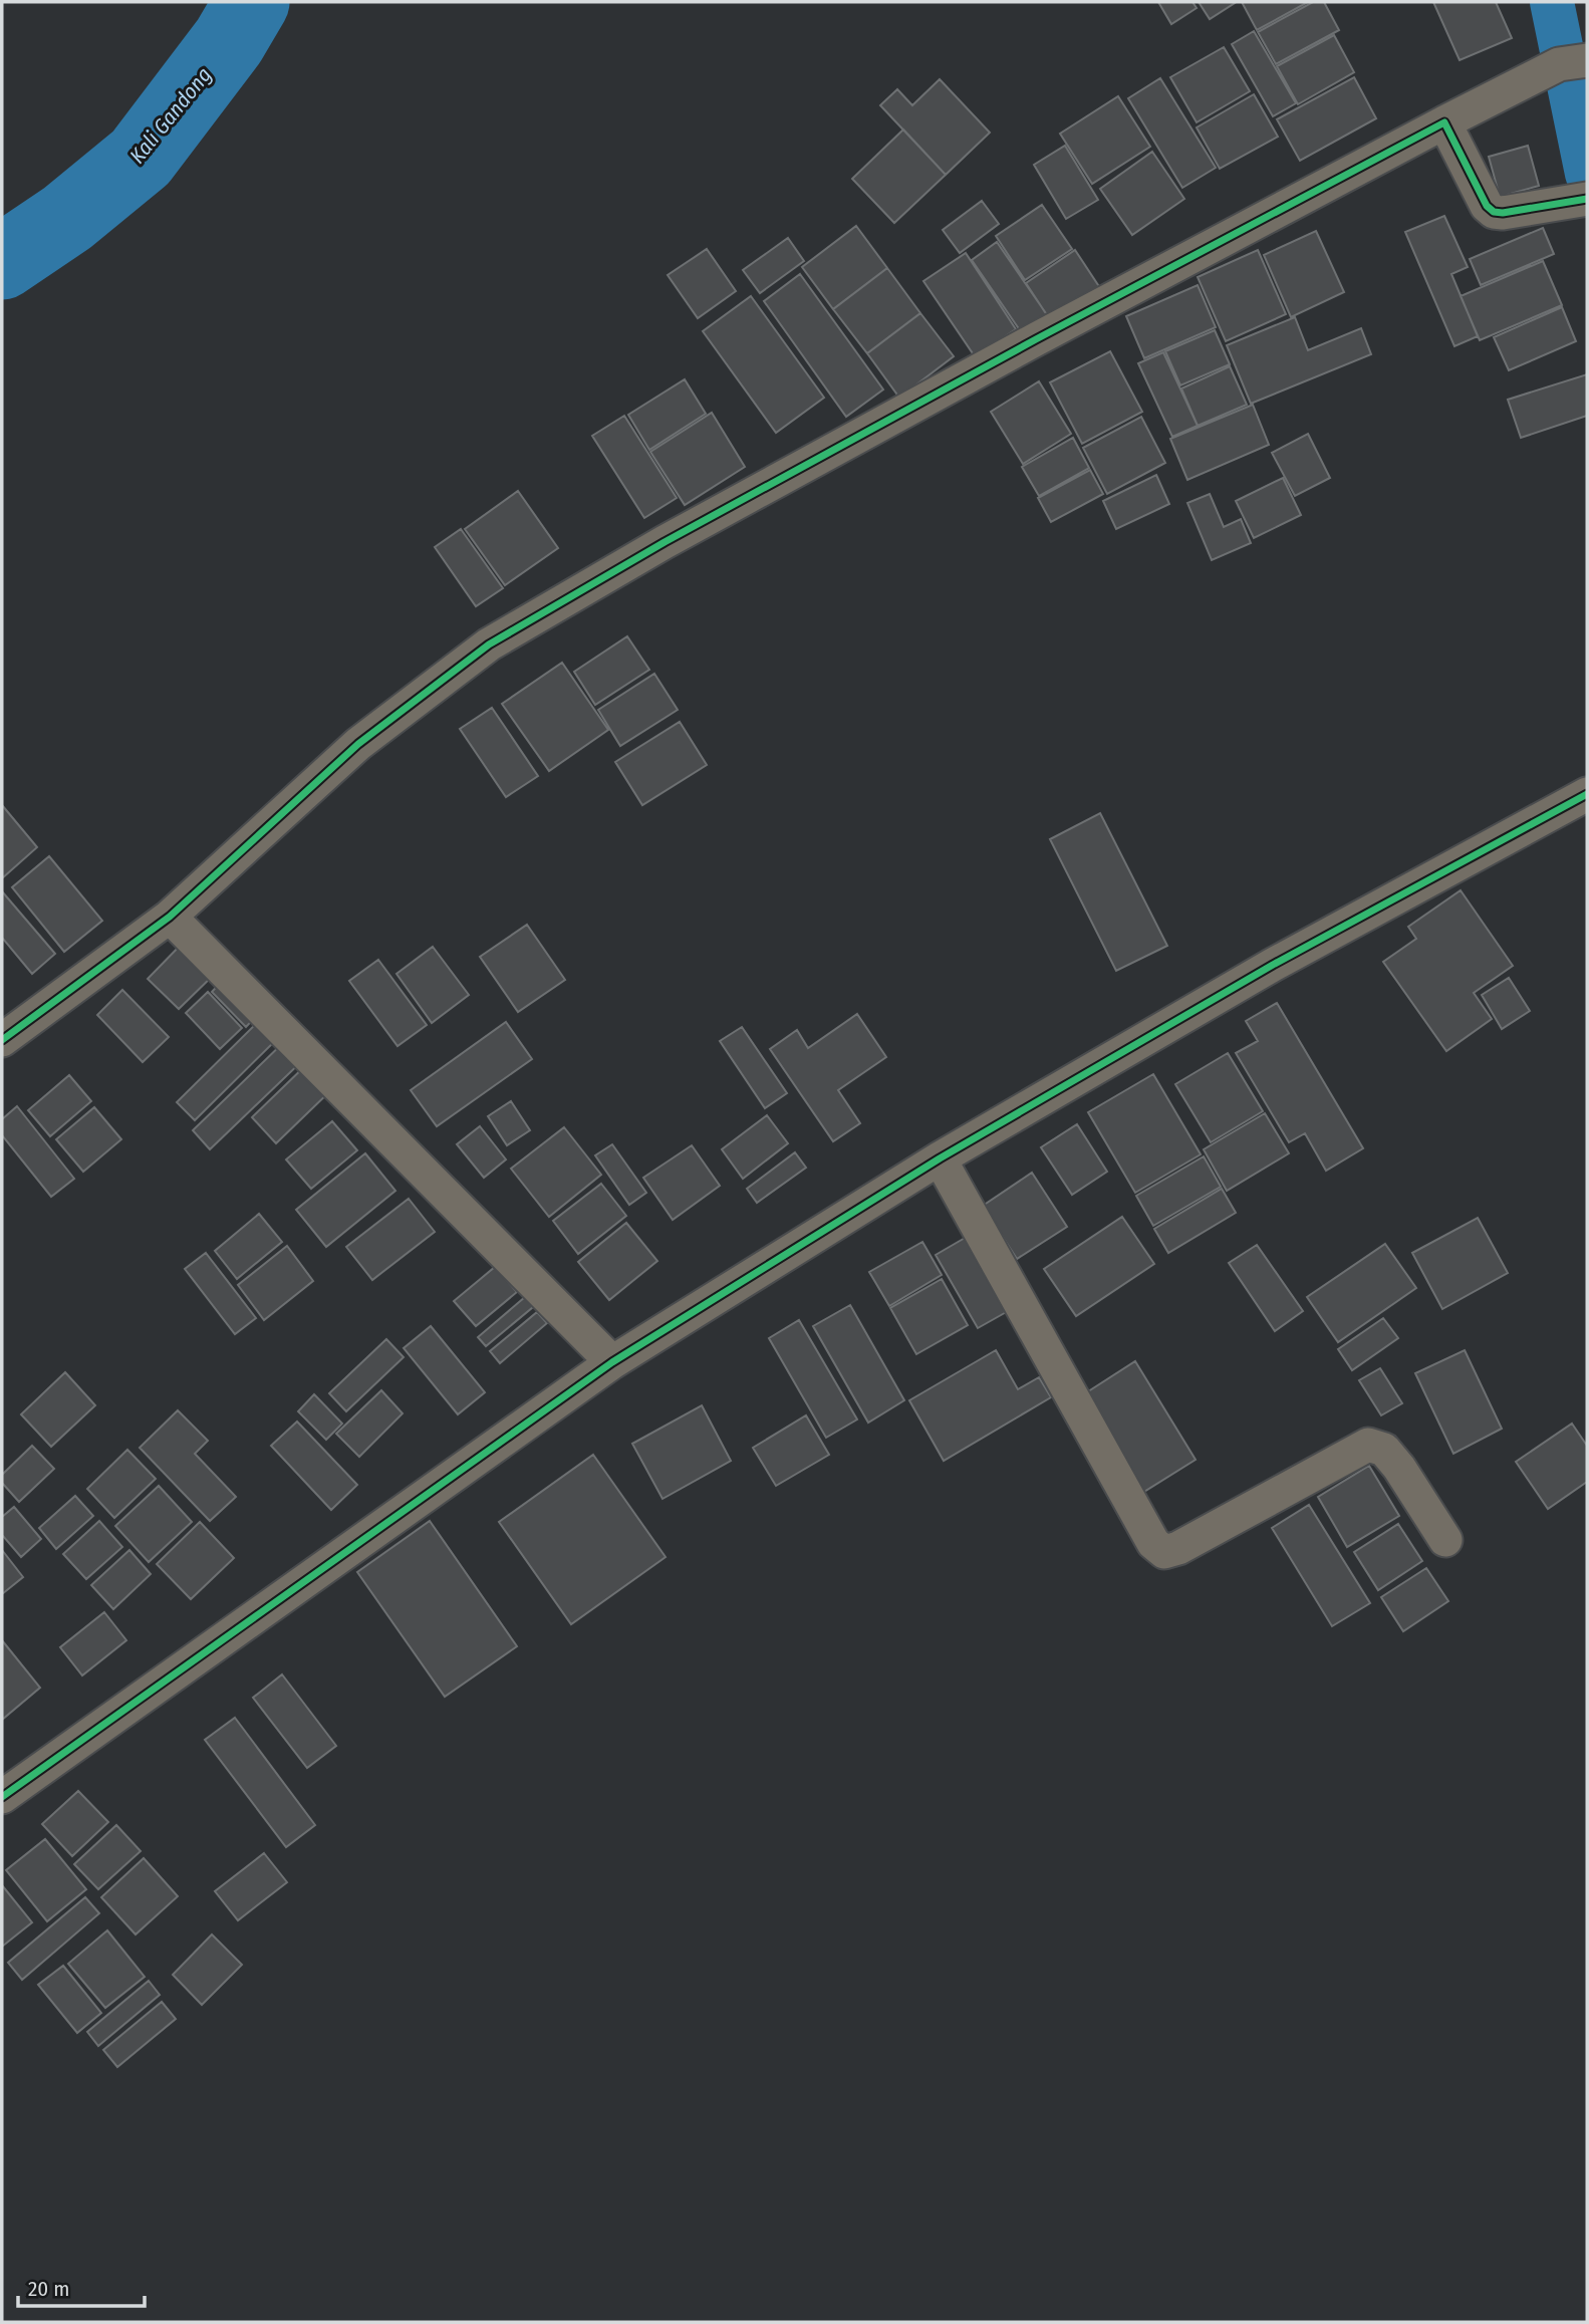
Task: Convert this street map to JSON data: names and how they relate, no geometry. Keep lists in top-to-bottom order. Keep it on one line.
{"water":["Kali Gandong"],"scale_bar":"20 m"}
